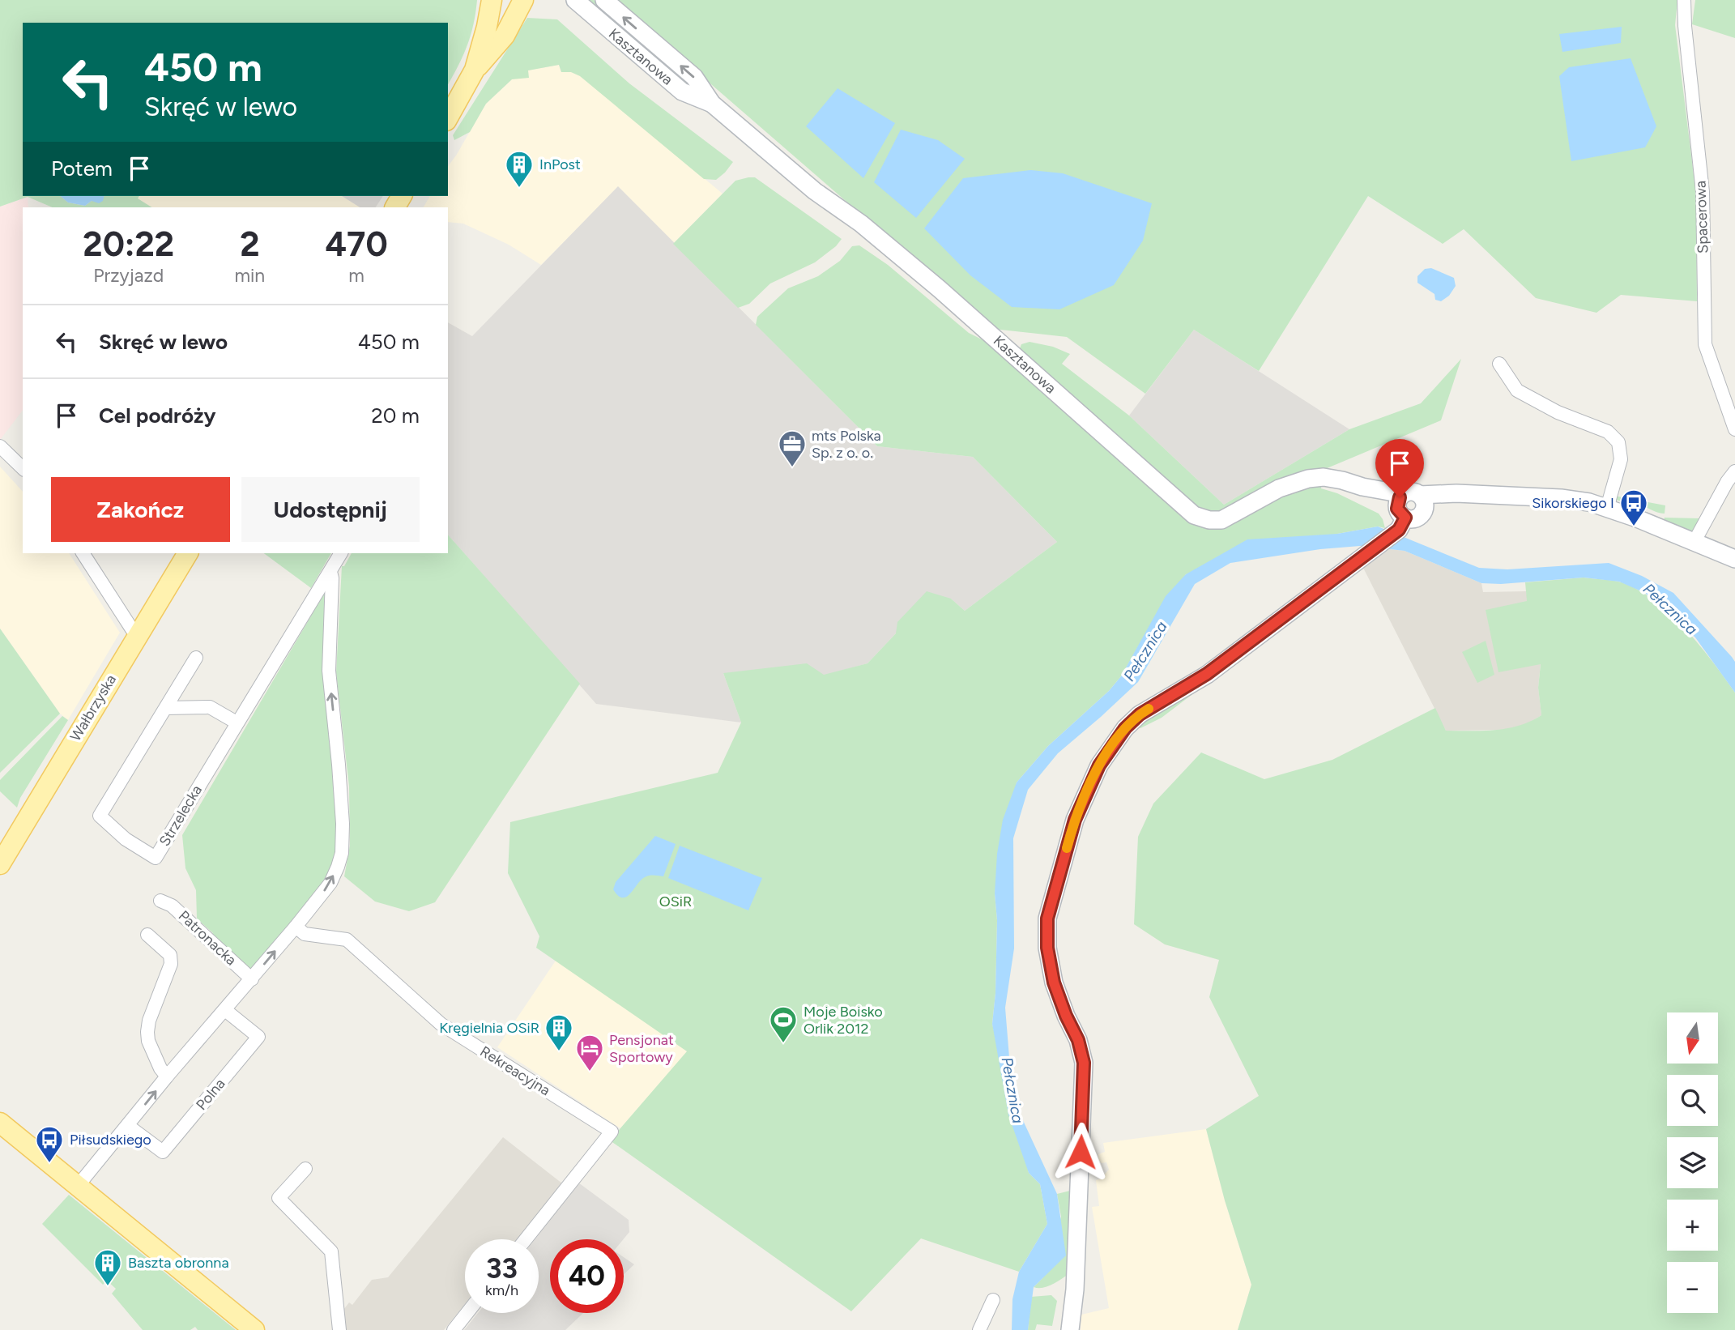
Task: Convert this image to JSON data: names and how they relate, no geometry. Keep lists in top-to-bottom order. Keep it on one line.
{"streets":{"main road":["Wałbrzyska"],"street":["Kasztanowa","Spacerowa","Strzelecka","Patronacka","Rekreacyjna","Polna"]},"water":["Pełcznica"],"parks":["OSiR"],"places":{"building":["InPost","Kręgielnia OSiR","Baszta obronna"],"office":["mts Polska Sp. z o. o."],"bus stop":["Sikorskiego I","Piłsudskiego"],"sports":["Moje Boisko Orlik 2012"],"hotel":["Pensjonat Sportowy"]},"north":"bottom","page":{"turn":["450 m","Skręć w lewo"],"then":"Potem","eta":["20:22","Przyjazd","2","min","470","m"],"list":[{"name":"Skręć w lewo","value":"450 m"},{"name":"Cel podróży","value":"20 m"}],"buttons":["Zakończ","Udostępnij"],"map_buttons":["+","−"],"speed":"33 km/h","limit":"40"}}
